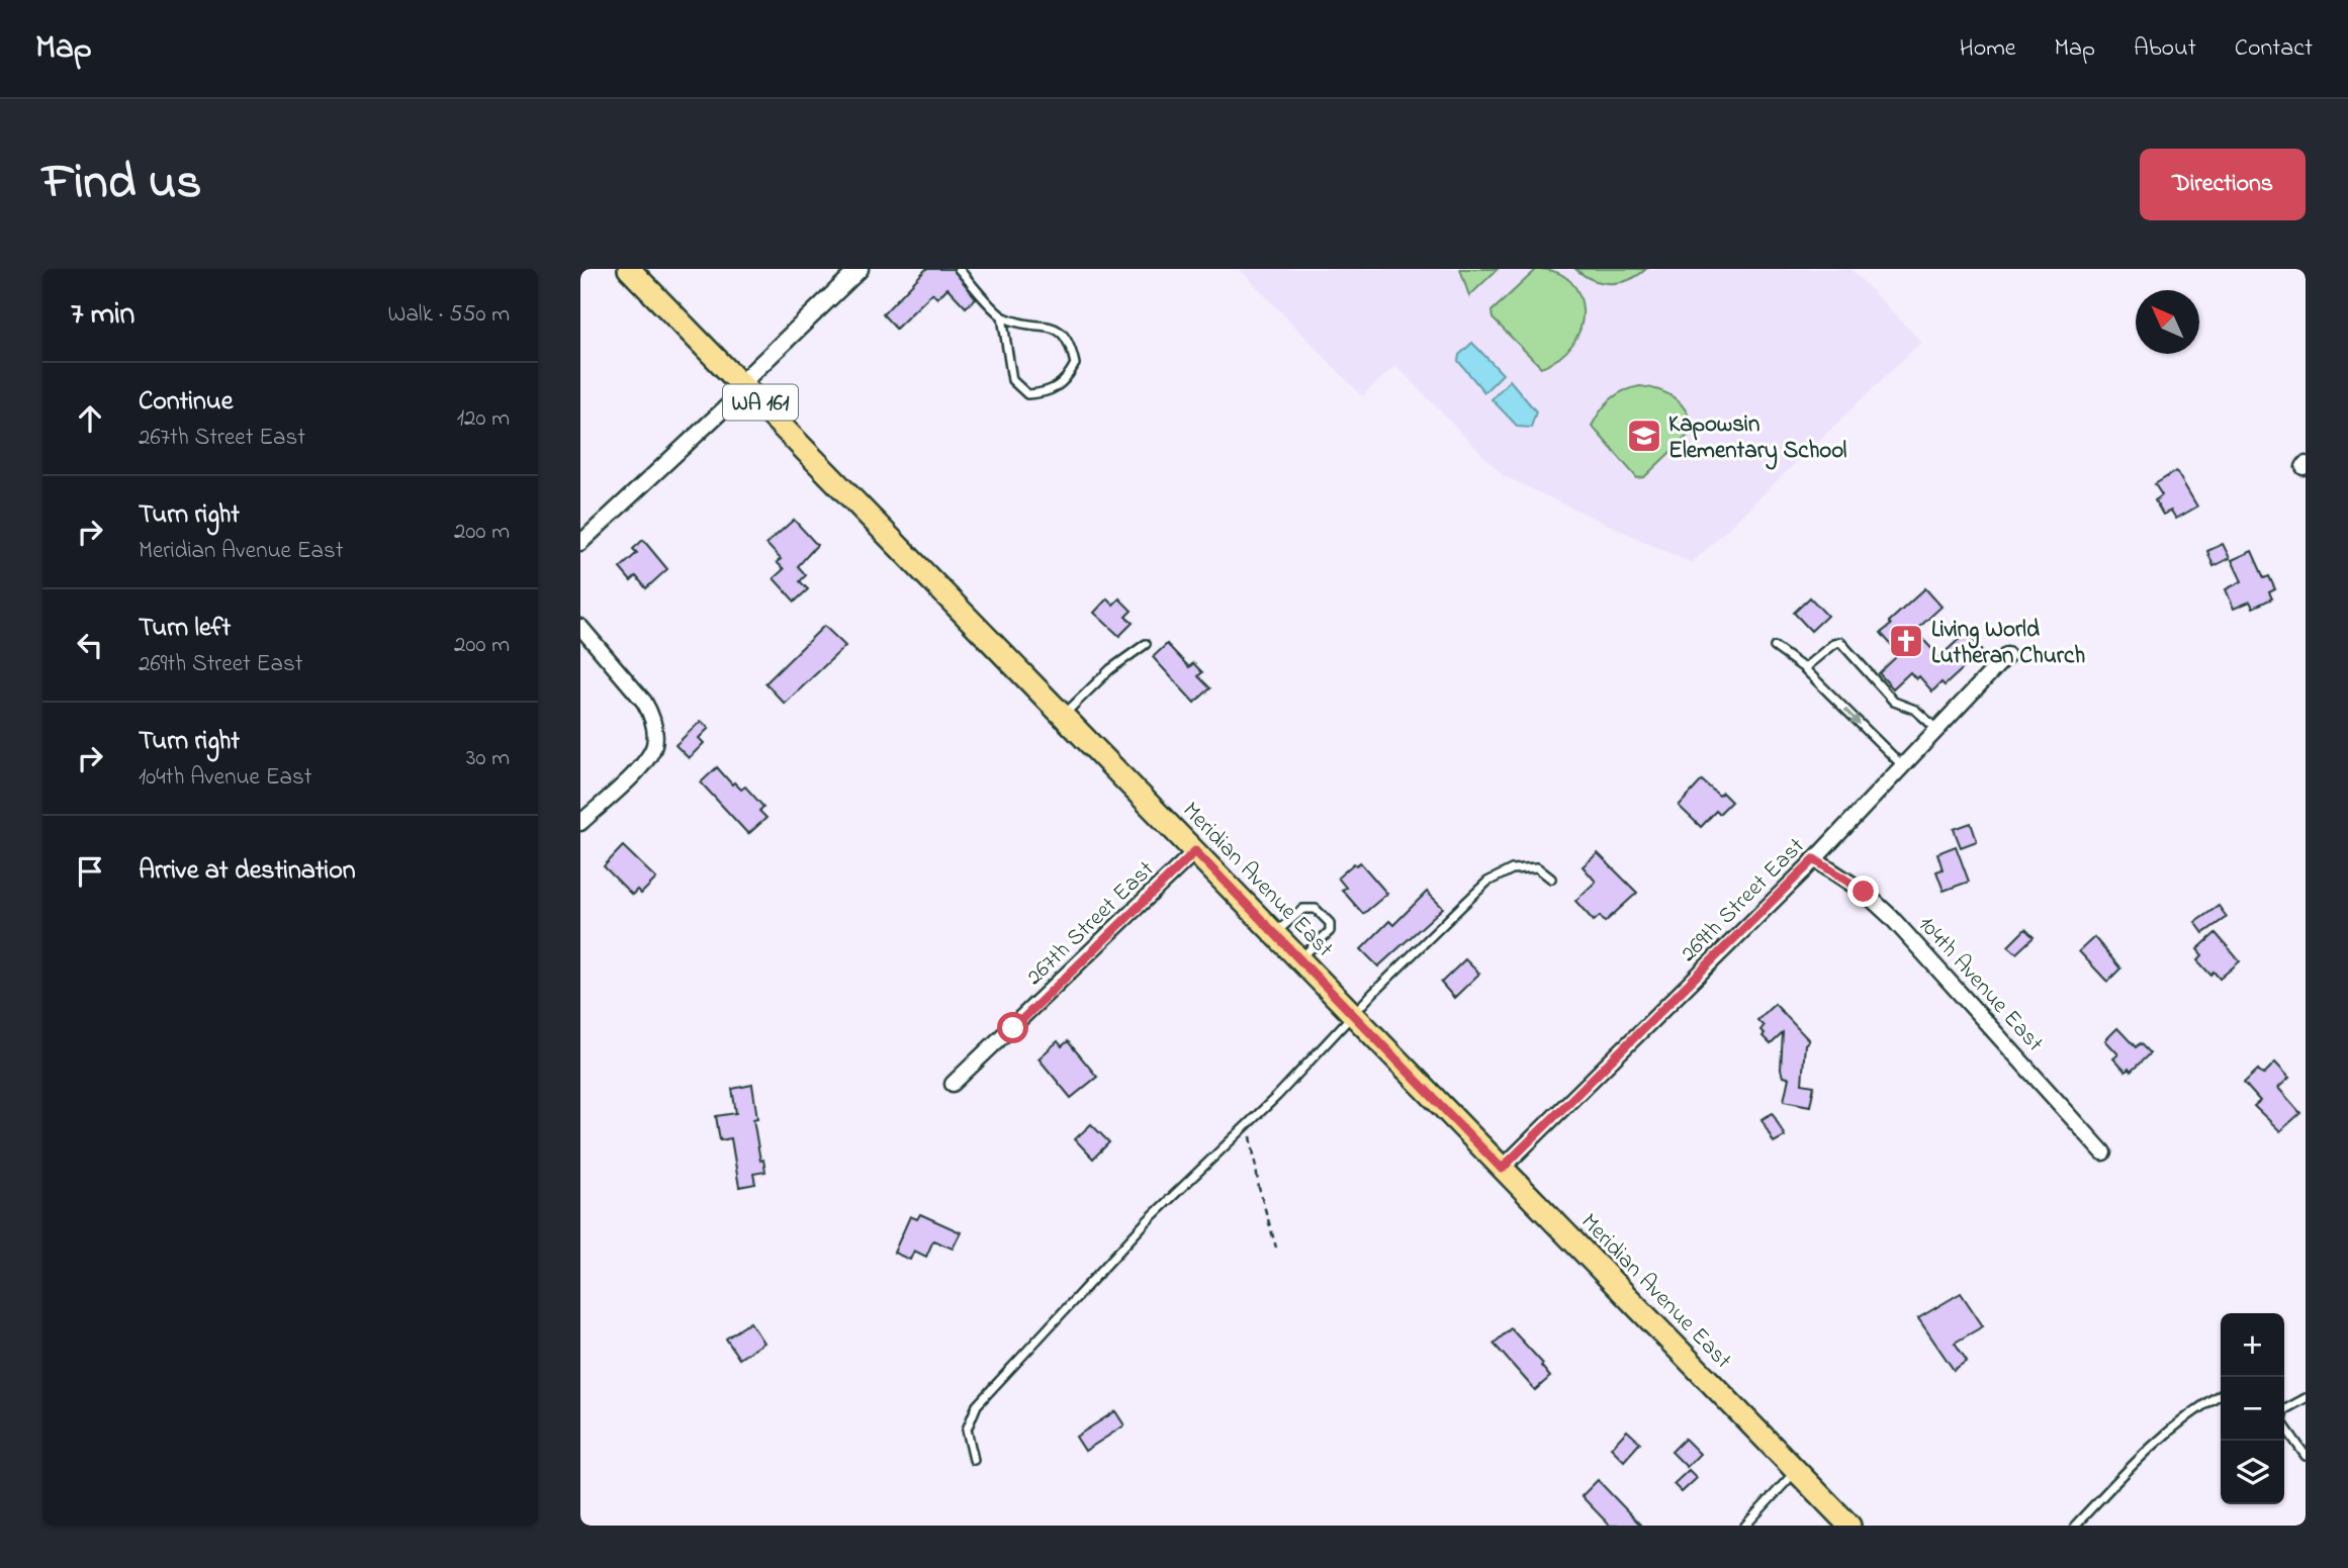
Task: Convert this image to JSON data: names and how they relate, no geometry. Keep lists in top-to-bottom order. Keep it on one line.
{"streets":{"main road":["WA 161","Meridian Avenue East"],"street":["269th Street East","267th Street East","104th Avenue East"]},"crossings":[["Meridian Avenue East","269th Street East"],["Meridian Avenue East","267th Street East"],["269th Street East","104th Avenue East"]],"places":{"school or university":["Kapowsin Elementary School"],"church":["Living World Lutheran Church"]},"north":"top left","page":{"header":"Map","nav":["Home","Map","About","Contact"],"title":"Find us","buttons":"Directions","heading":["7 min","Walk · 550 m"],"list":[["Continue","267th Street East","120 m"],["Turn right","Meridian Avenue East","200 m"],["Turn left","269th Street East","200 m"],["Turn right","104th Avenue East","30 m"],"Arrive at destination"],"map_buttons":["+","−"]}}
